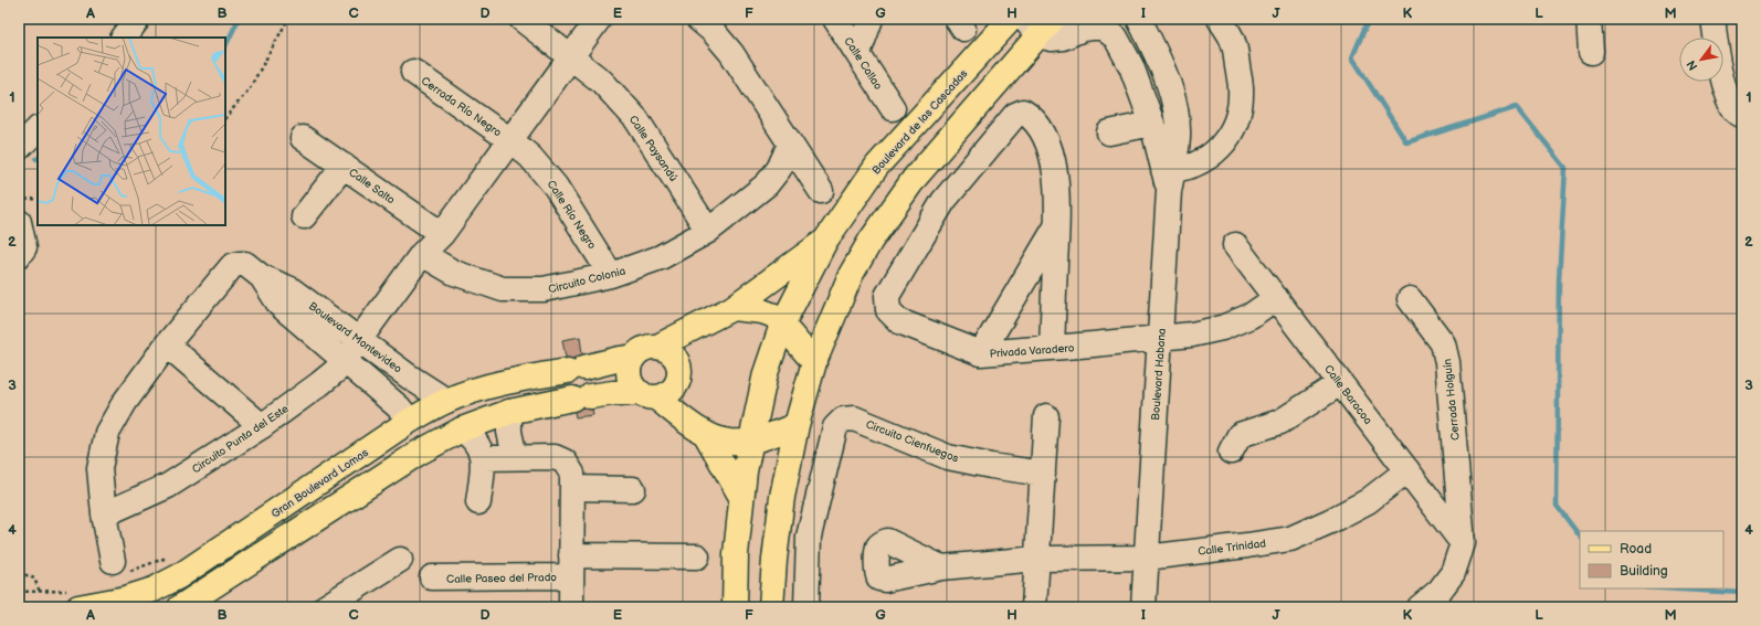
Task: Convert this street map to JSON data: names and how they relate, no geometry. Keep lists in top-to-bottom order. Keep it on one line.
{"streets":{"main road":["Boulevard de las Cascadas","Gran Boulevard Lomas"],"street":["Calle Callao","Cerrada Río Negro","Calle Paysandú","Calle Salto","Calle Río Negro","Circuito Colonia","Boulevard Montevideo","Privada Varadero","Boulevard Habana","Calle Baracoa","Cerrada Holguín","Circuito Punta del Este","Circuito Cienfuegos","Calle Trinidad","Calle Paseo del Prado"]},"crossings":[["Cerrada Río Negro","Calle Río Negro"],["Calle Paysandú","Circuito Colonia"],["Calle Río Negro","Circuito Colonia"],["Boulevard Montevideo","Circuito Punta del Este"],["Boulevard Montevideo","Gran Boulevard Lomas"],["Privada Varadero","Boulevard Habana"],["Privada Varadero","Calle Baracoa"],["Boulevard Habana","Calle Trinidad"],["Calle Baracoa","Cerrada Holguín"],["Calle Baracoa","Calle Trinidad"]],"legend":["Road","Building"],"north":"bottom left","grid":{"columns":["A","B","C","D","E","F","G","H","I","J","K","L","M"],"rows":["1","2","3","4"]}}
